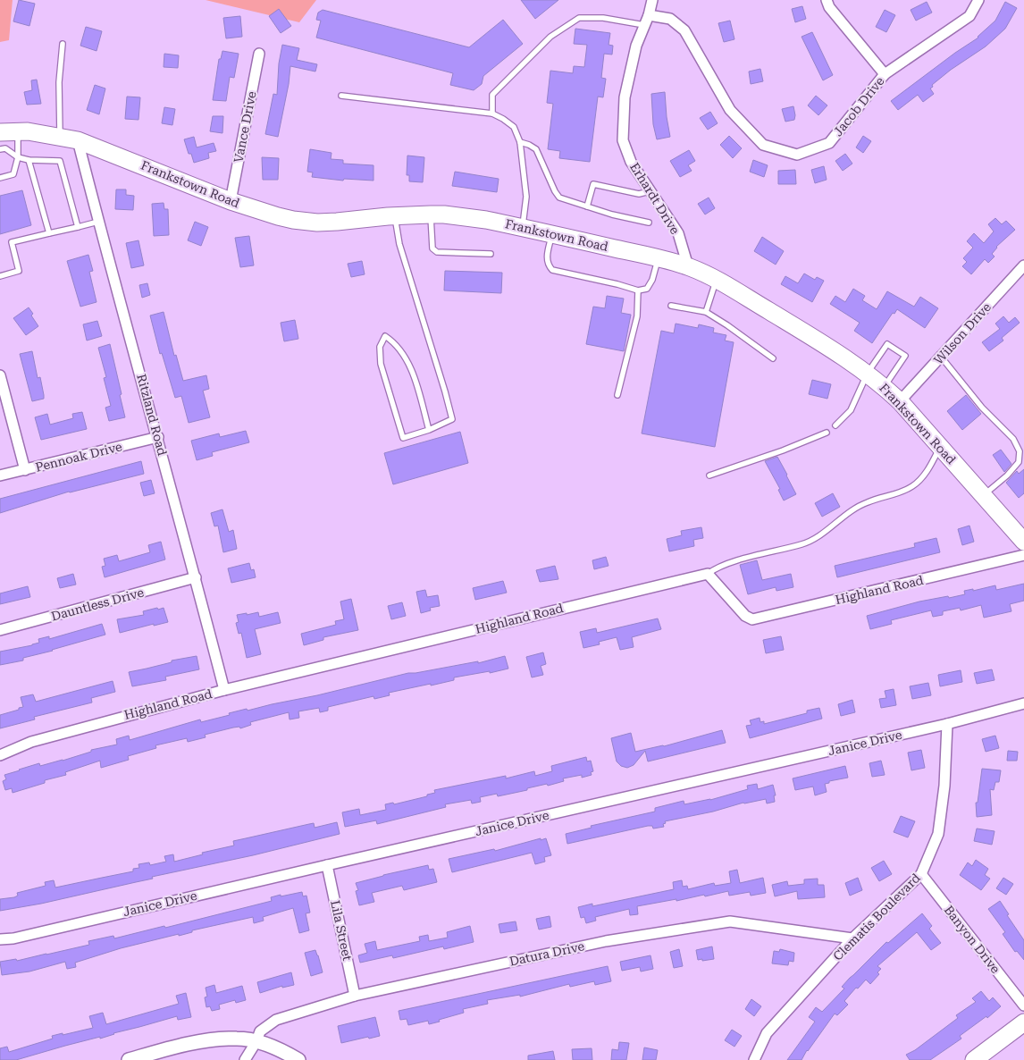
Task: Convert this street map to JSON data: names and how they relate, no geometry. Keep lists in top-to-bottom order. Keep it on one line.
{"streets":{"main road":["Frankstown Road"],"street":["Jacob Drive","Vance Drive","Erhardt Drive","Wilson Drive","Ritzland Road","Pennoak Drive","Highland Road","Dauntless Drive","Janice Drive","Clematis Boulevard","Lila Street","Banyon Drive","Datura Drive"]},"crossings":[["Jacob Drive","Erhardt Drive"],["Vance Drive","Frankstown Road"],["Frankstown Road","Erhardt Drive"],["Frankstown Road","Wilson Drive"],["Frankstown Road","Ritzland Road"],["Ritzland Road","Pennoak Drive"],["Ritzland Road","Highland Road"],["Ritzland Road","Dauntless Drive"],["Janice Drive","Clematis Boulevard"],["Janice Drive","Lila Street"],["Clematis Boulevard","Banyon Drive"],["Clematis Boulevard","Datura Drive"],["Lila Street","Datura Drive"]]}
